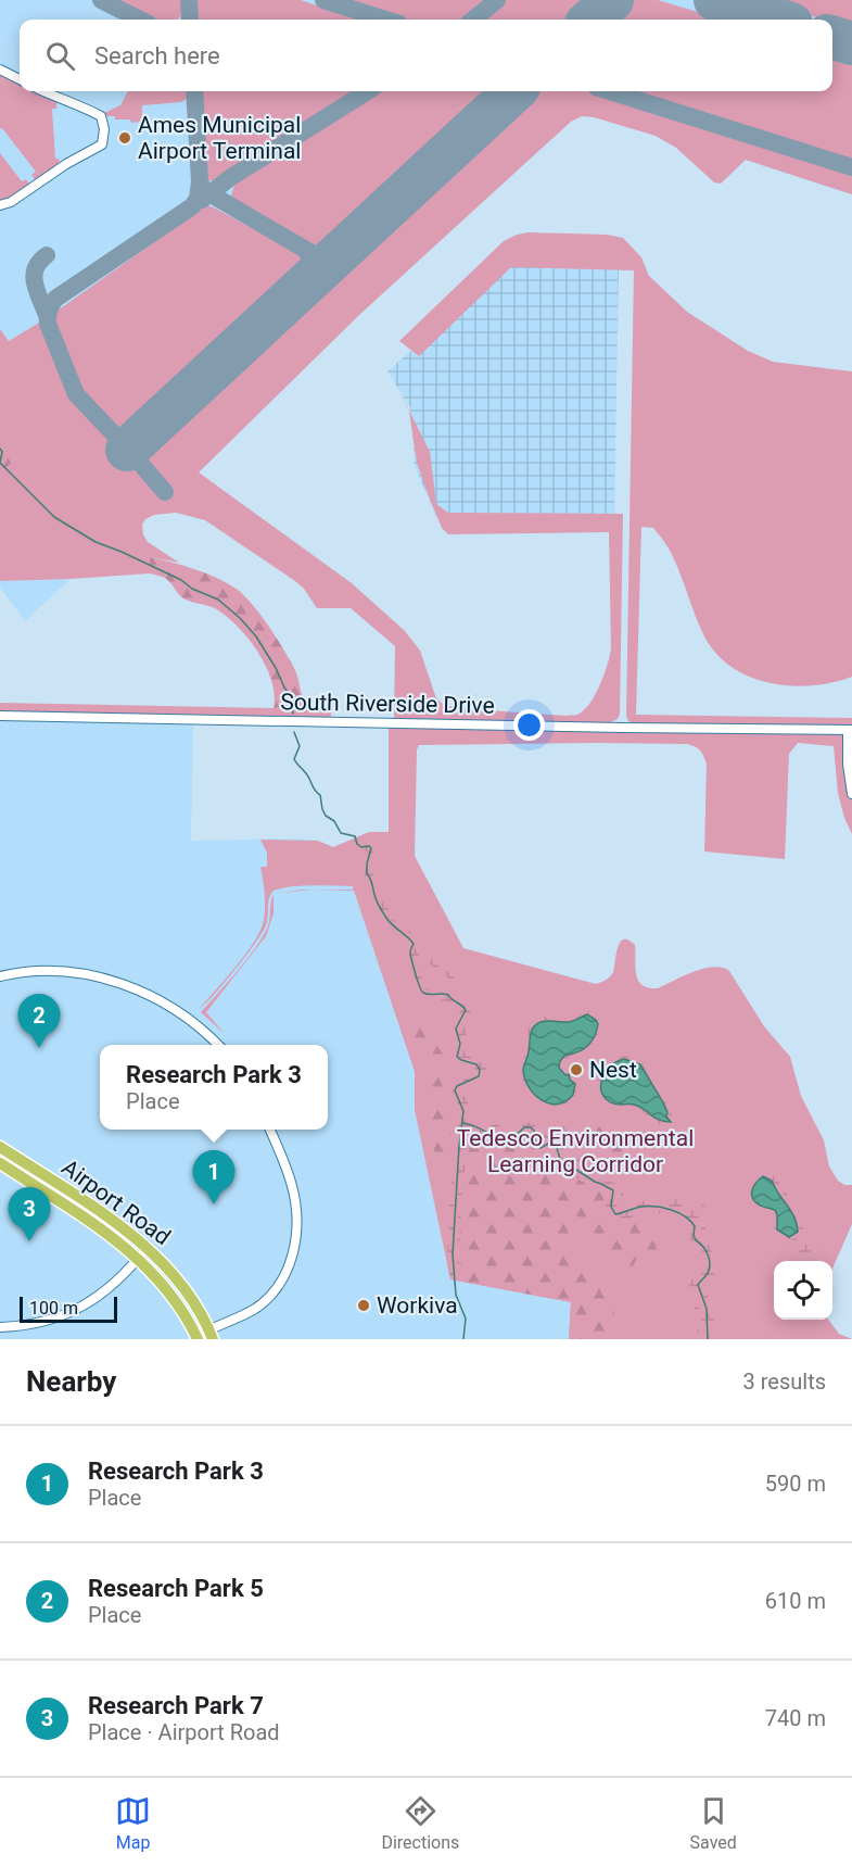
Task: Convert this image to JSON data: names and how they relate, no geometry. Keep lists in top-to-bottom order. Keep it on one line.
{"streets":{"main road":["Airport Road"],"street":["South Riverside Drive"]},"parks":["Tedesco Environmental Learning Corridor"],"places":["Ames Municipal Airport Terminal","Nest","Workiva"],"scale_bar":"100 m","page":{"search":"Search here","pins":["2","1","3"],"popup":["Research Park 3","Place"],"scale":"100 m","heading":["Nearby","3 results"],"list":[{"mark":"1","name":"Research Park 3","note":"Place","value":"590 m"},{"mark":"2","name":"Research Park 5","note":"Place","value":"610 m"},{"mark":"3","name":"Research Park 7","note":"Place · Airport Road","value":"740 m"}],"nav":["Map","Directions","Saved"]}}
